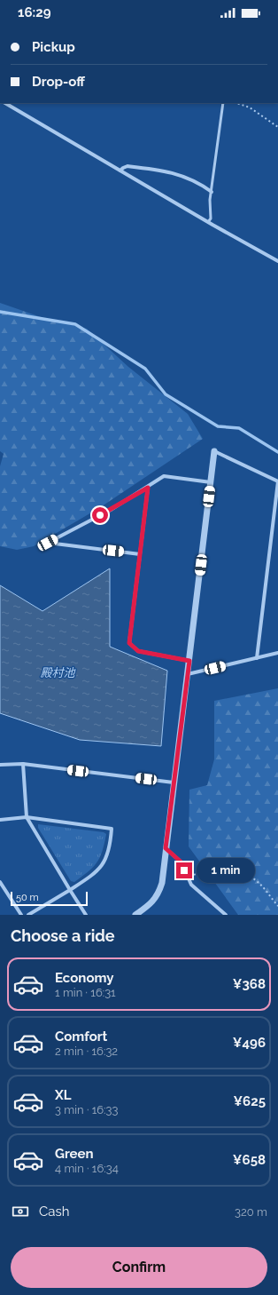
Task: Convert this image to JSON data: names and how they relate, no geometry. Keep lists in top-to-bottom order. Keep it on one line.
{"water":["殿村池"],"scale_bar":"50 m","page":{"status":"16:29","banner":["Pickup","Drop-off"],"bubble":"1 min","scale":"50 m","heading":"Choose a ride","list":[{"name":"Economy","note":"1 min · 16:31","value":"¥368"},{"name":"Comfort","note":"2 min · 16:32","value":"¥496"},{"name":"XL","note":"3 min · 16:33","value":"¥625"},{"name":"Green","note":"4 min · 16:34","value":"¥658"}],"pay":["Cash","320 m"],"buttons":"Confirm"}}
